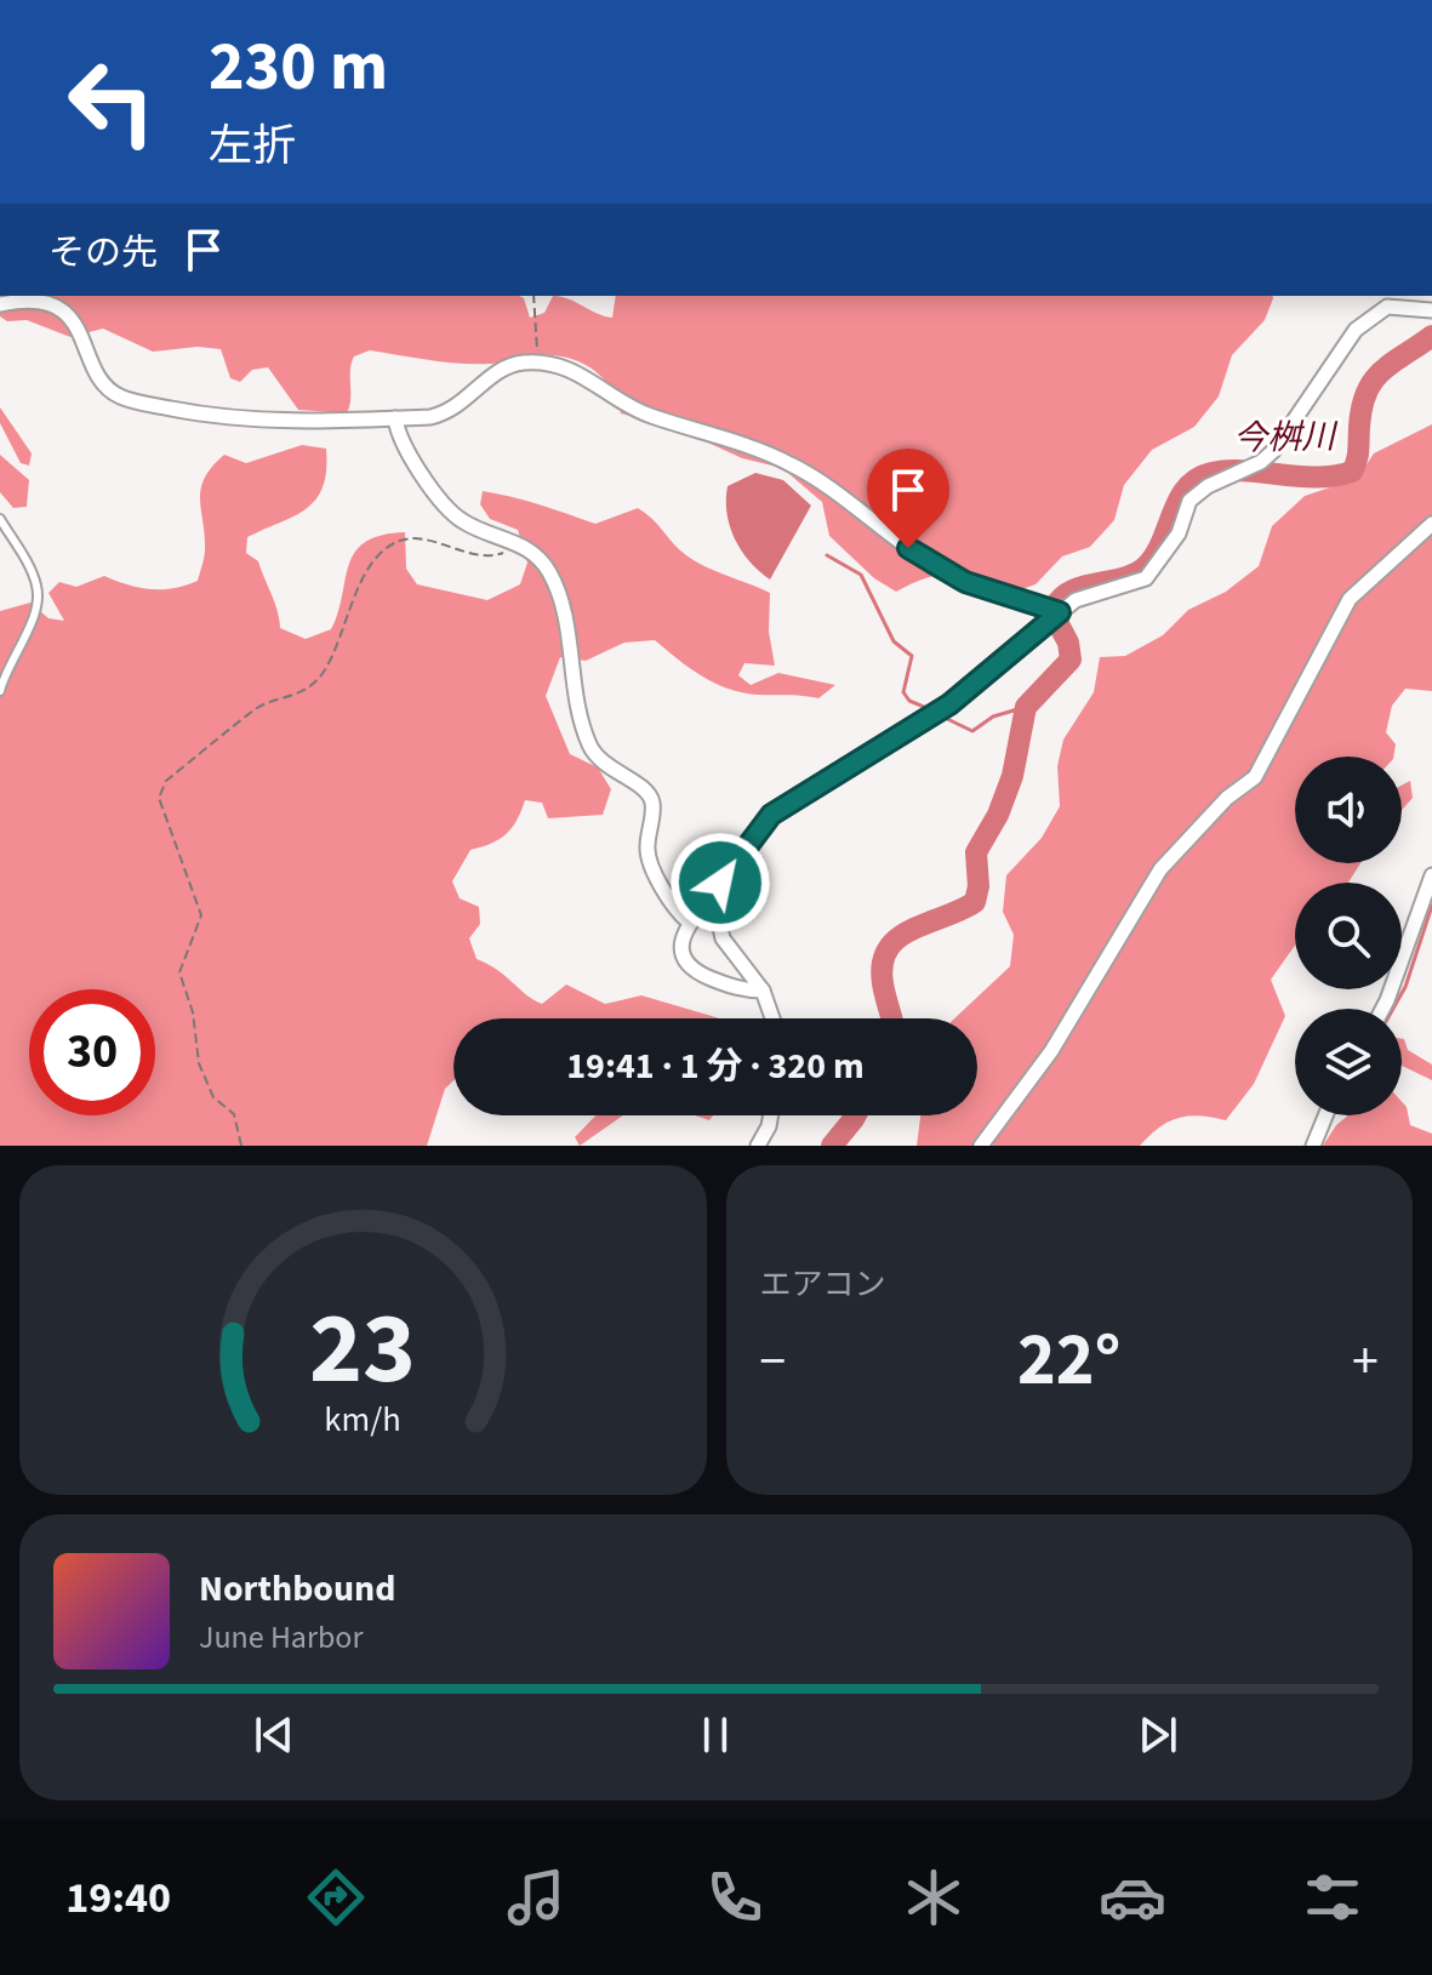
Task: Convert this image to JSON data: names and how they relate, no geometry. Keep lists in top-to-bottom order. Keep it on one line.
{"water":["今桝川"],"page":{"turn":["230 m","左折"],"then":"その先","limit":"30","trip":"19:41 · 1 分 · 320 m","tile":"エアコン","heat":["−","22°","+"],"song":["Northbound","June Harbor"],"tabs":"19:40","gauge":["23","km/h"]}}
